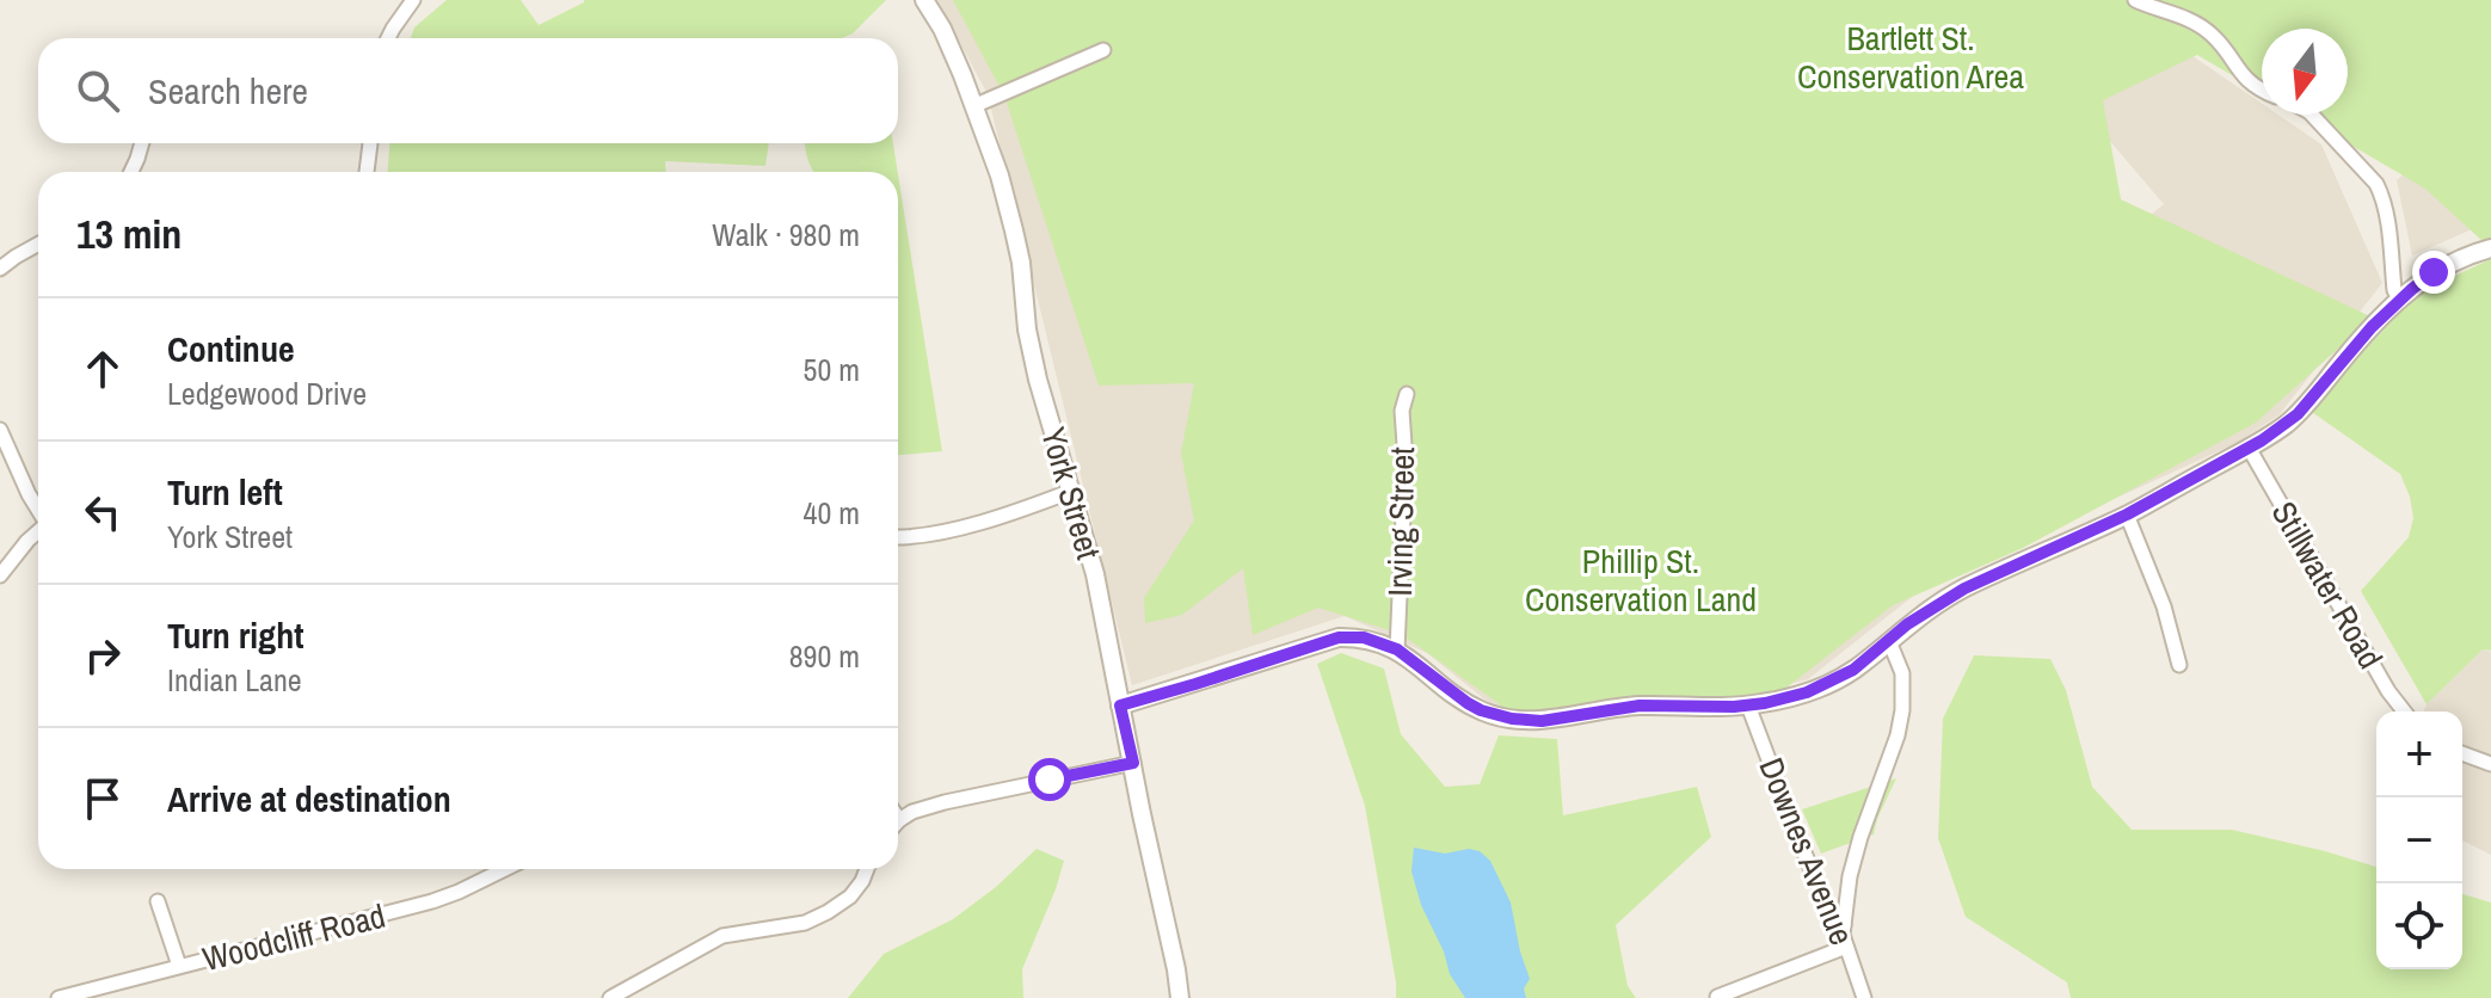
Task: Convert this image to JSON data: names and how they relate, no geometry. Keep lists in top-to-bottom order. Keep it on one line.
{"streets":{"street":["York Street","Irving Street","Stillwater Road","Downes Avenue","Woodcliff Road"]},"parks":["Bartlett St. Conservation Area","Phillip St. Conservation Land"],"north":"bottom","page":{"search":"Search here","heading":["13 min","Walk · 980 m"],"list":[["Continue","Ledgewood Drive","50 m"],["Turn left","York Street","40 m"],["Turn right","Indian Lane","890 m"],"Arrive at destination"],"map_buttons":["+","−"]}}
